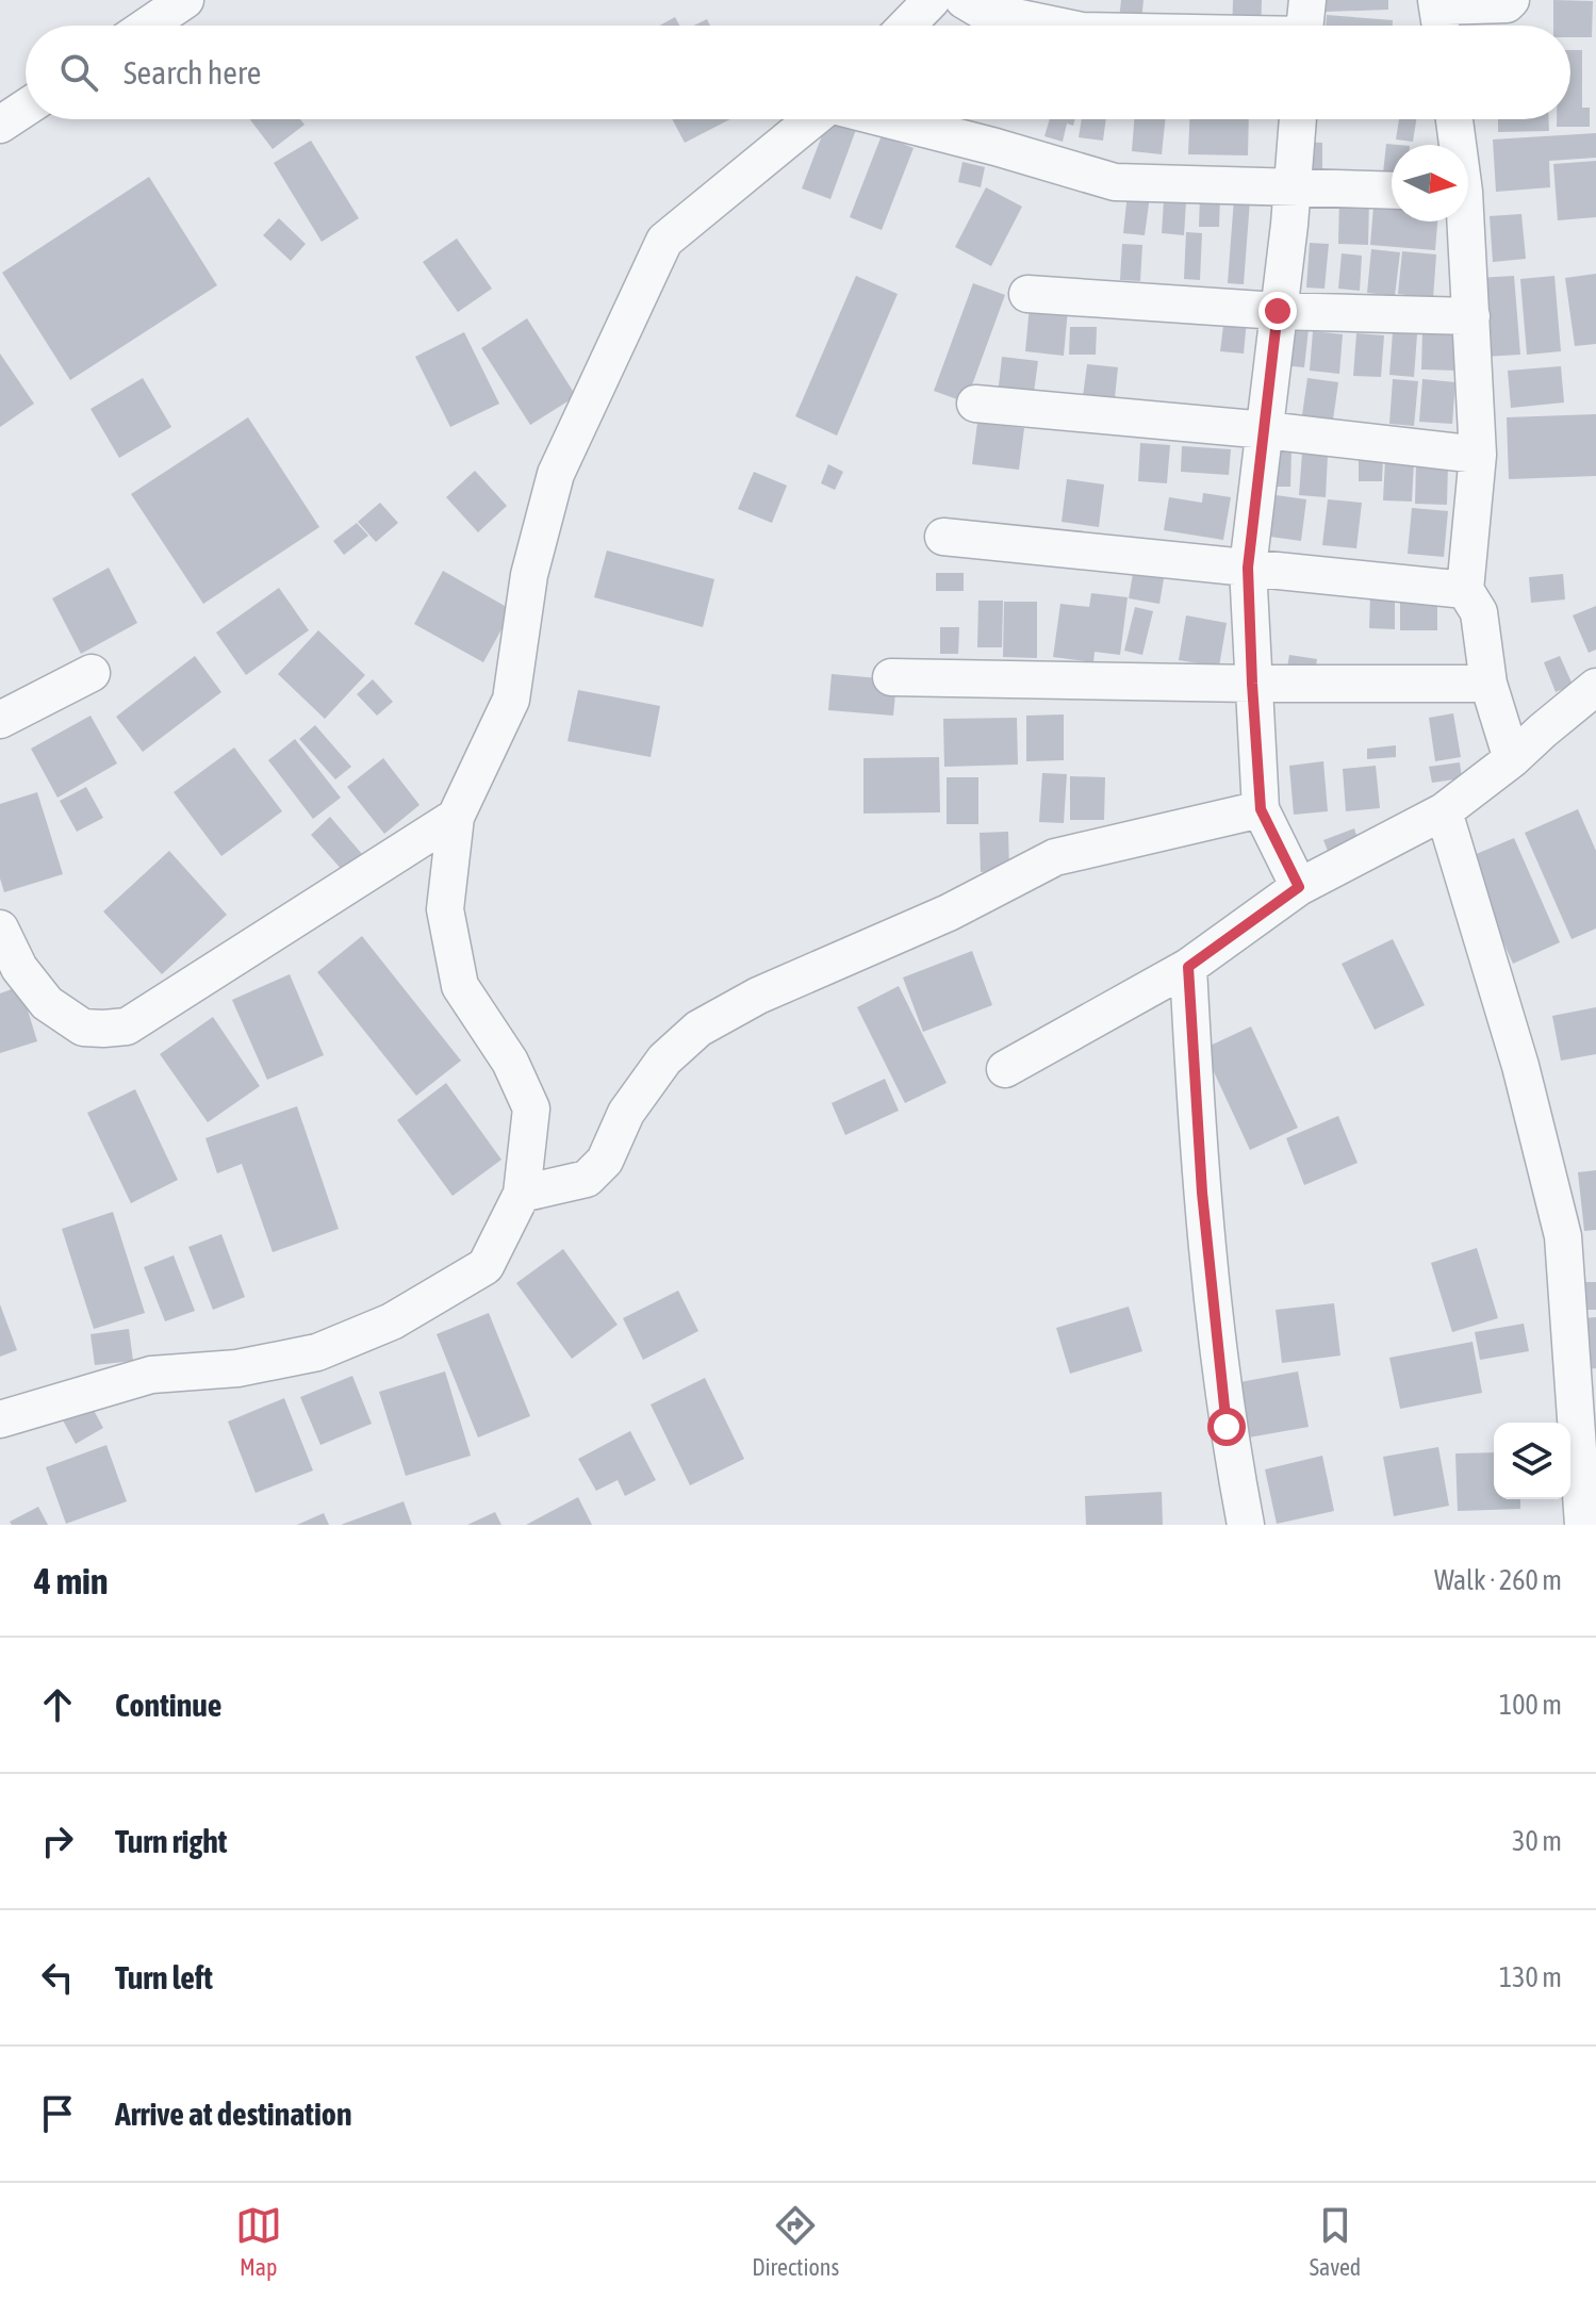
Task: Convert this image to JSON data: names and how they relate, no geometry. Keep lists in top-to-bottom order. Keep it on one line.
{"north":"right","page":{"search":"Search here","heading":["4 min","Walk · 260 m"],"list":[["Continue","100 m"],["Turn right","30 m"],["Turn left","130 m"],"Arrive at destination"],"nav":["Map","Directions","Saved"]}}
